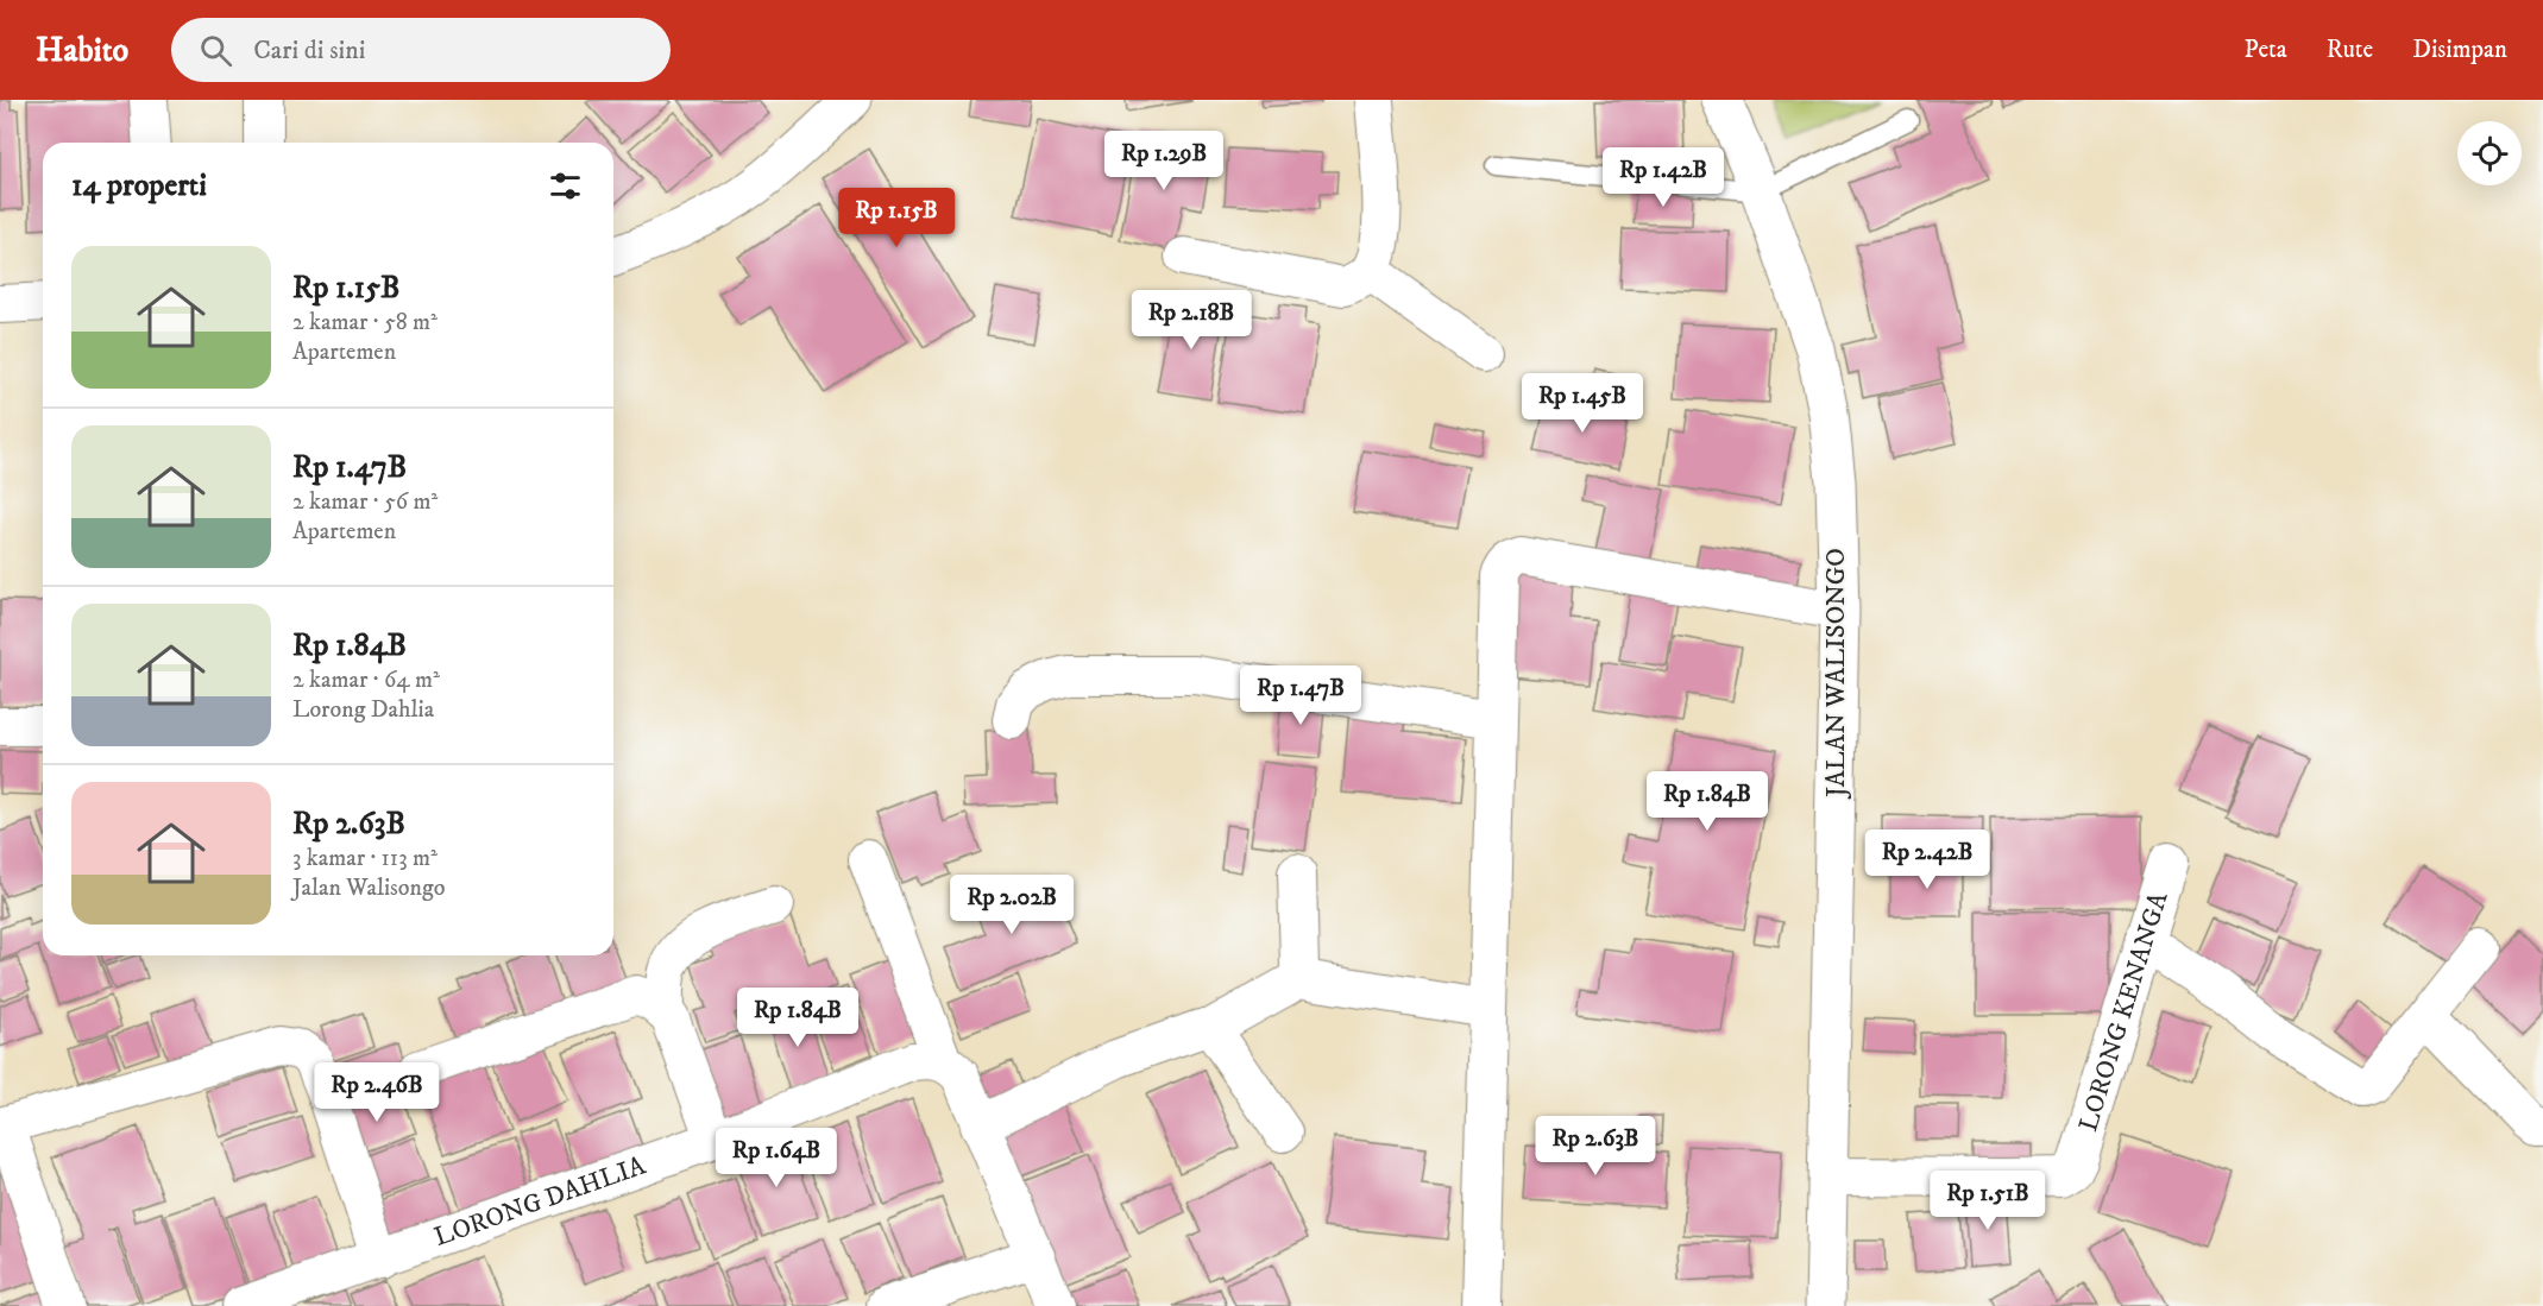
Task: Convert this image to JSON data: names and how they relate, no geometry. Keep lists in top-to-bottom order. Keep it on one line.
{"streets":{"street":["JALAN WALISONGO","LORONG KENANGA","LORONG DAHLIA"]},"crossings":[["JALAN WALISONGO","LORONG KENANGA"]],"page":{"header":"Habito","search":"Cari di sini","nav":["Peta","Rute","Disimpan"],"price":["Rp 1.29B","Rp 1.42B","Rp 1.15B","Rp 2.18B","Rp 1.45B","Rp 1.47B","Rp 1.84B","Rp 2.42B","Rp 2.02B","Rp 1.84B","Rp 2.46B","Rp 2.63B","Rp 1.64B","Rp 1.51B"],"heading":"14 properti","list":[{"name":"Rp 1.15B","note":"2 kamar · 58 m² · Apartemen"},{"name":"Rp 1.47B","note":"2 kamar · 56 m² · Apartemen"},{"name":"Rp 1.84B","note":"2 kamar · 64 m² · Lorong Dahlia"},{"name":"Rp 2.63B","note":"3 kamar · 113 m² · Jalan Walisongo"}]}}
